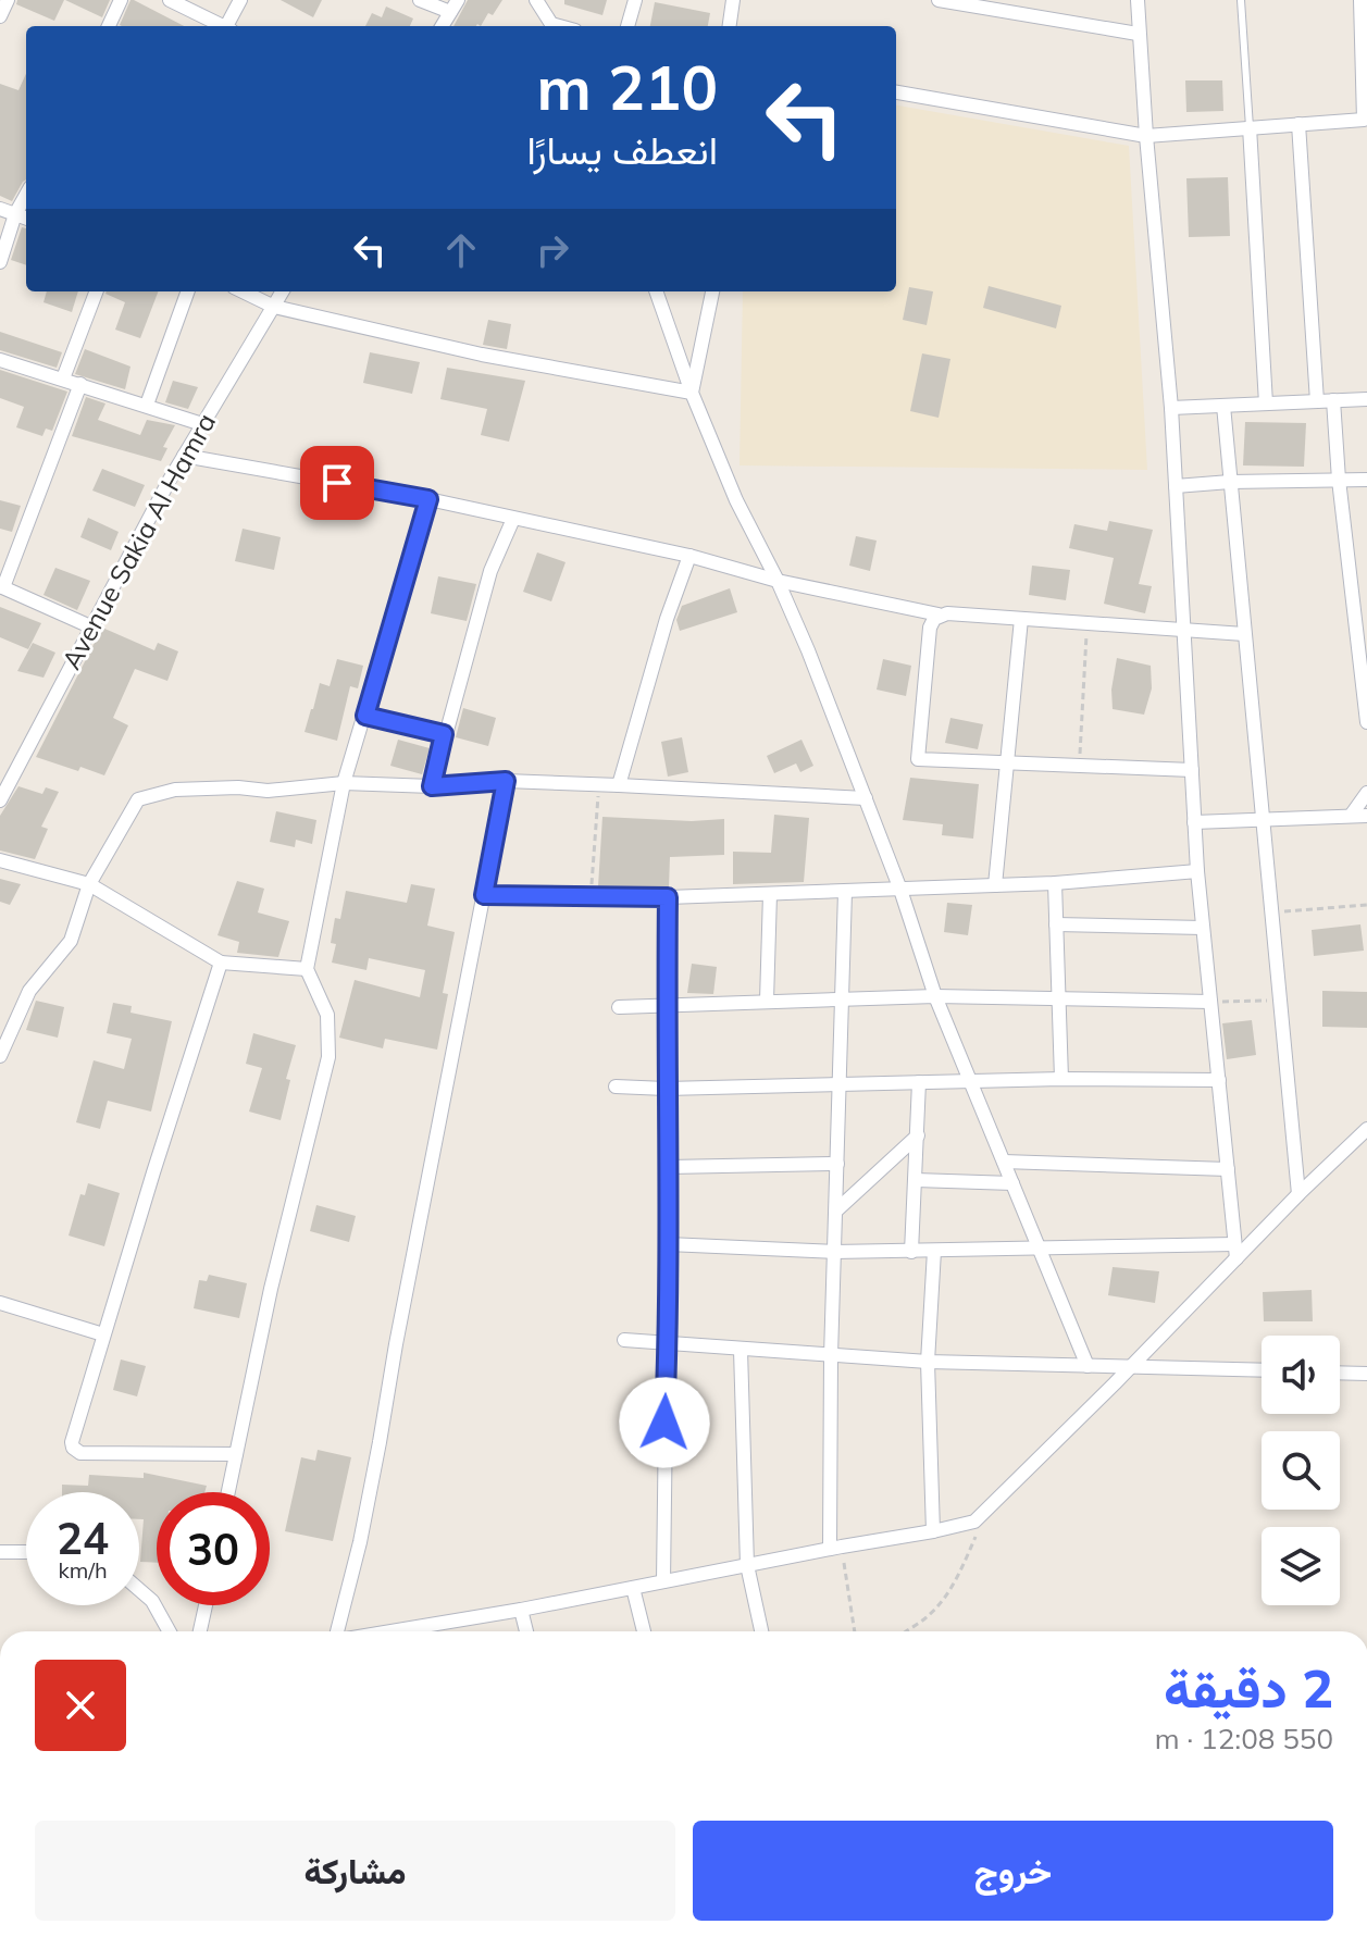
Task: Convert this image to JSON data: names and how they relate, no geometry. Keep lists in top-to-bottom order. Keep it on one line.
{"streets":{"street":["Avenue Sakia Al Hamra"]},"page":{"turn":["210 m","انعطف يسارًا"],"speed":"24 km/h","limit":"30","heading":["2 دقيقة","550 m · 12:08"],"buttons":["خروج","مشاركة"]}}
